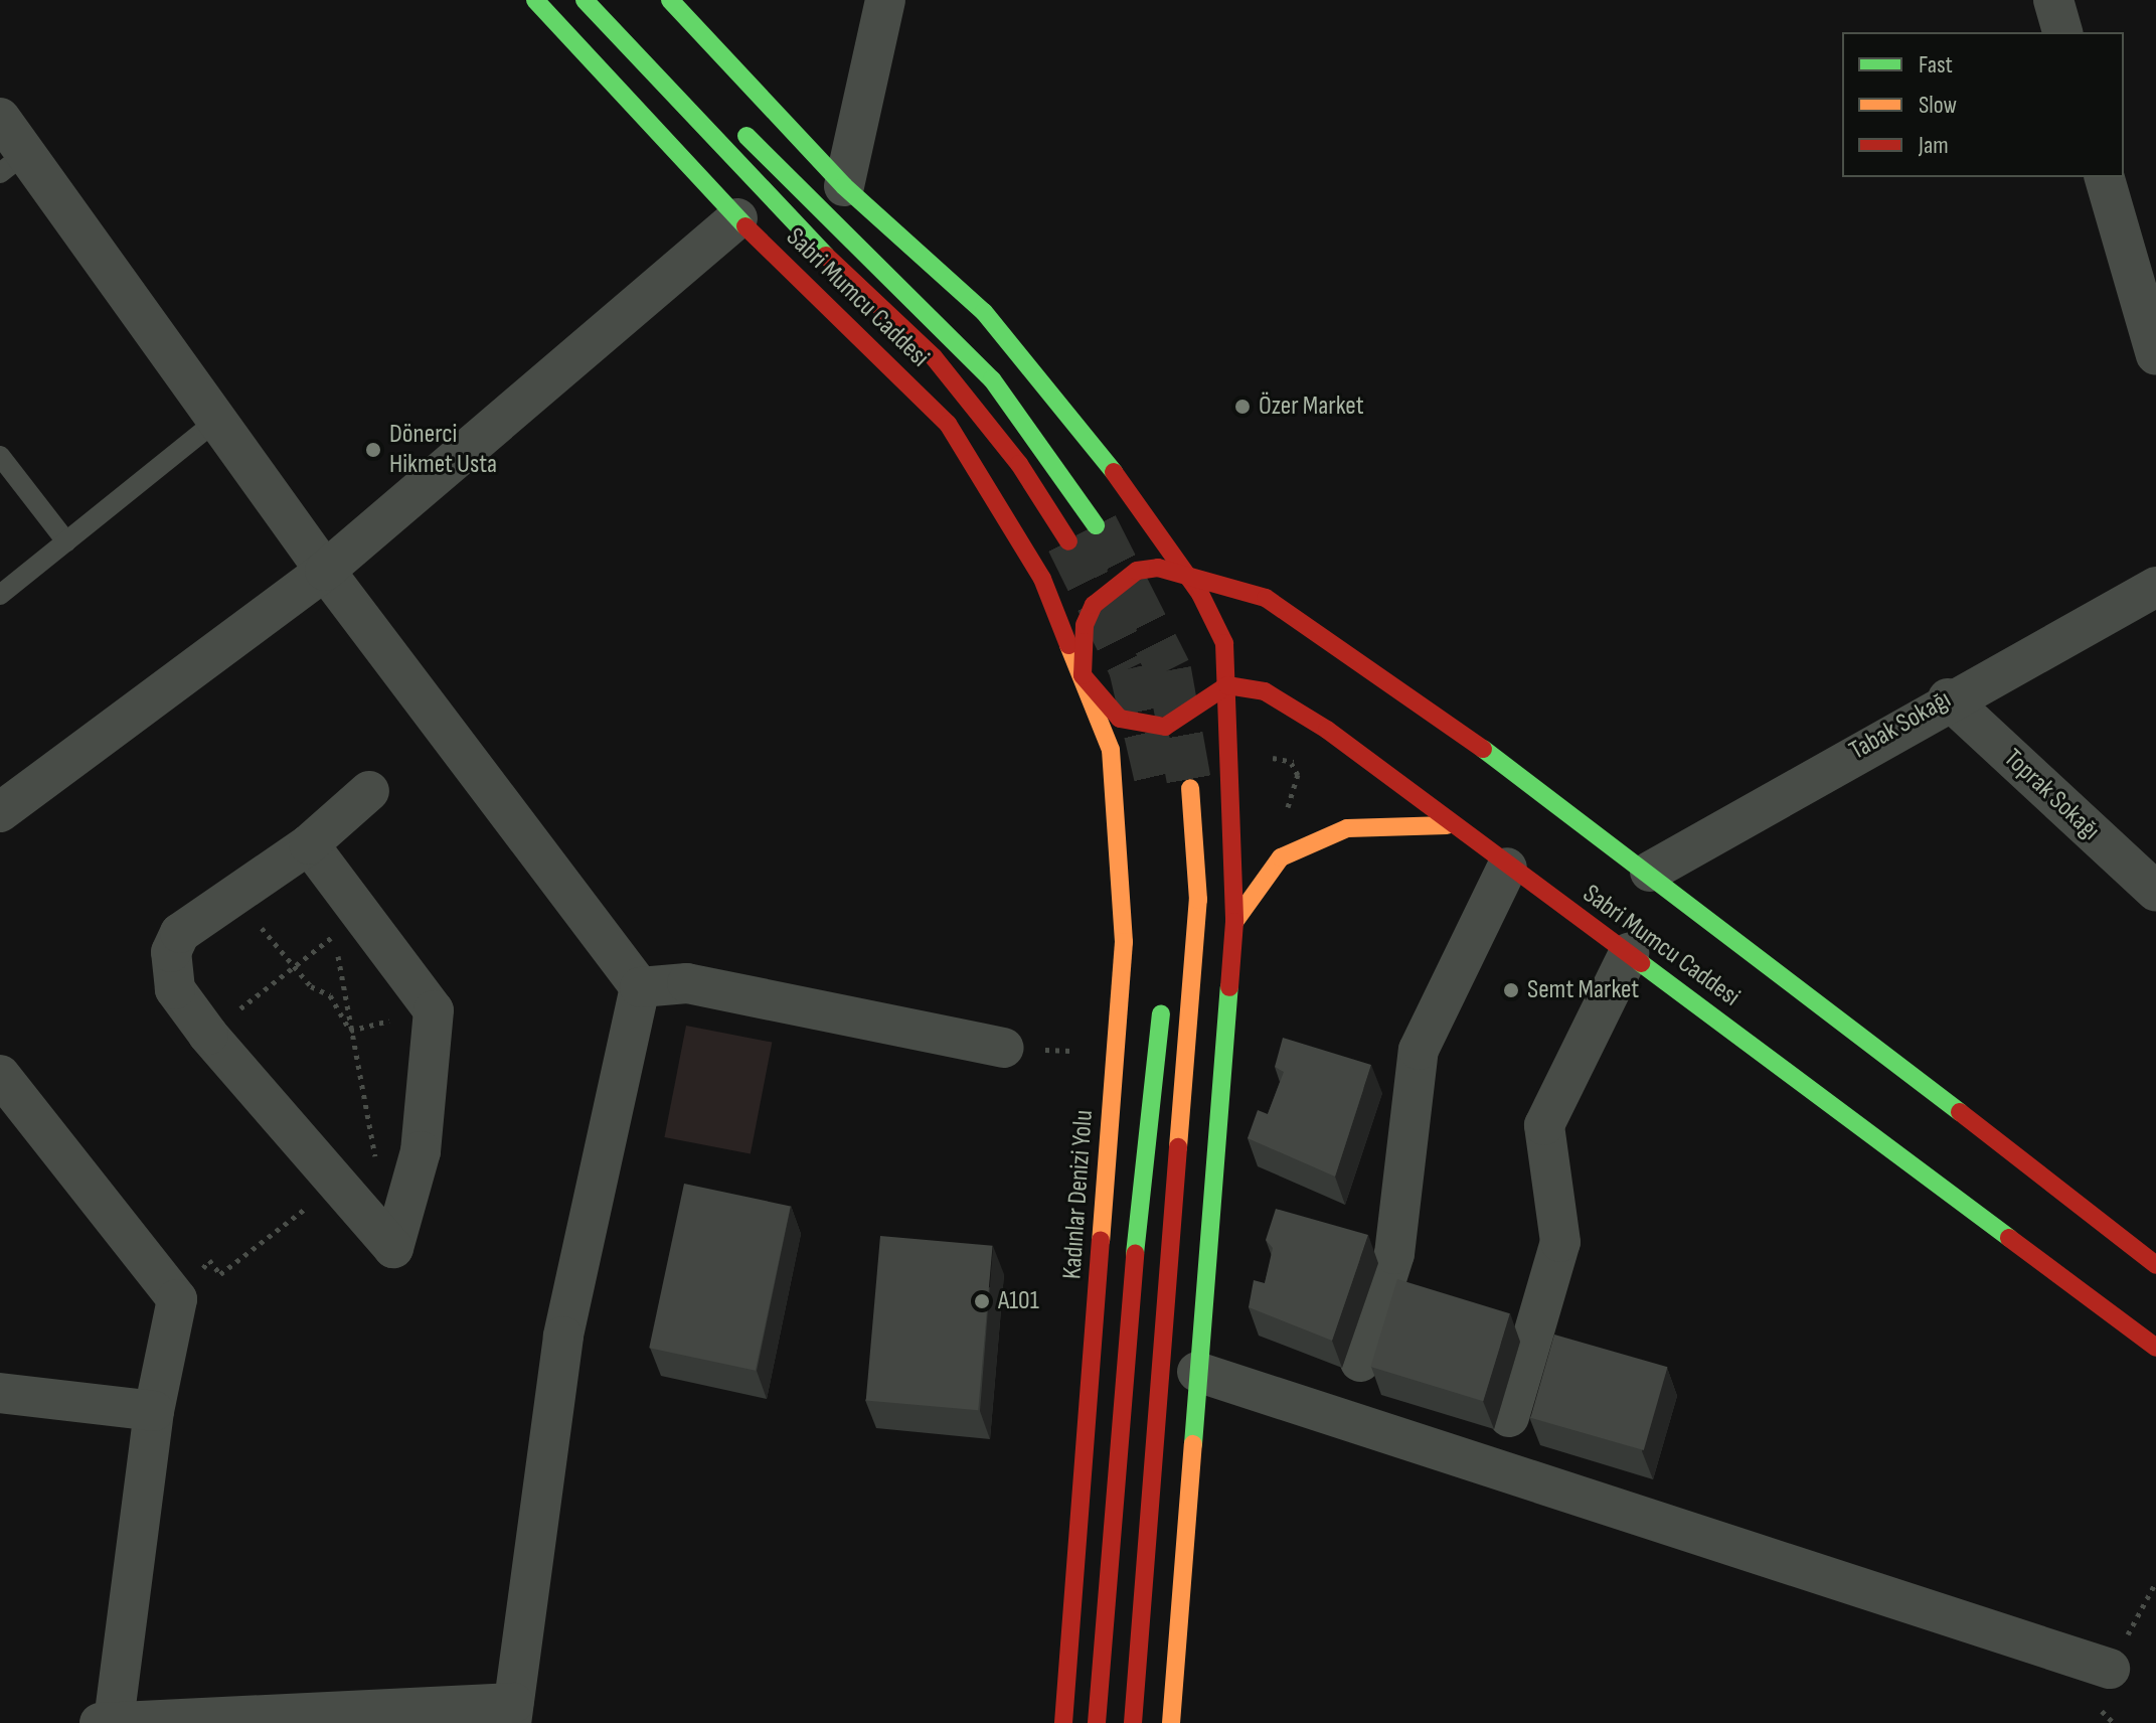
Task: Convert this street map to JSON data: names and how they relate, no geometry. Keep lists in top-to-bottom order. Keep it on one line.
{"streets":{"main road":["Sabri Mumcu Caddesi","Kadınlar Denizi Yolu"],"street":["Tabak Sokağı","Toprak Sokağı"]},"crossings":[["Sabri Mumcu Caddesi","Tabak Sokağı"],["Sabri Mumcu Caddesi","Kadınlar Denizi Yolu"],["Tabak Sokağı","Toprak Sokağı"]],"places":["Özer Market","Dönerci Hikmet Usta","Semt Market","A101"],"legend":["Fast","Slow","Jam"]}
